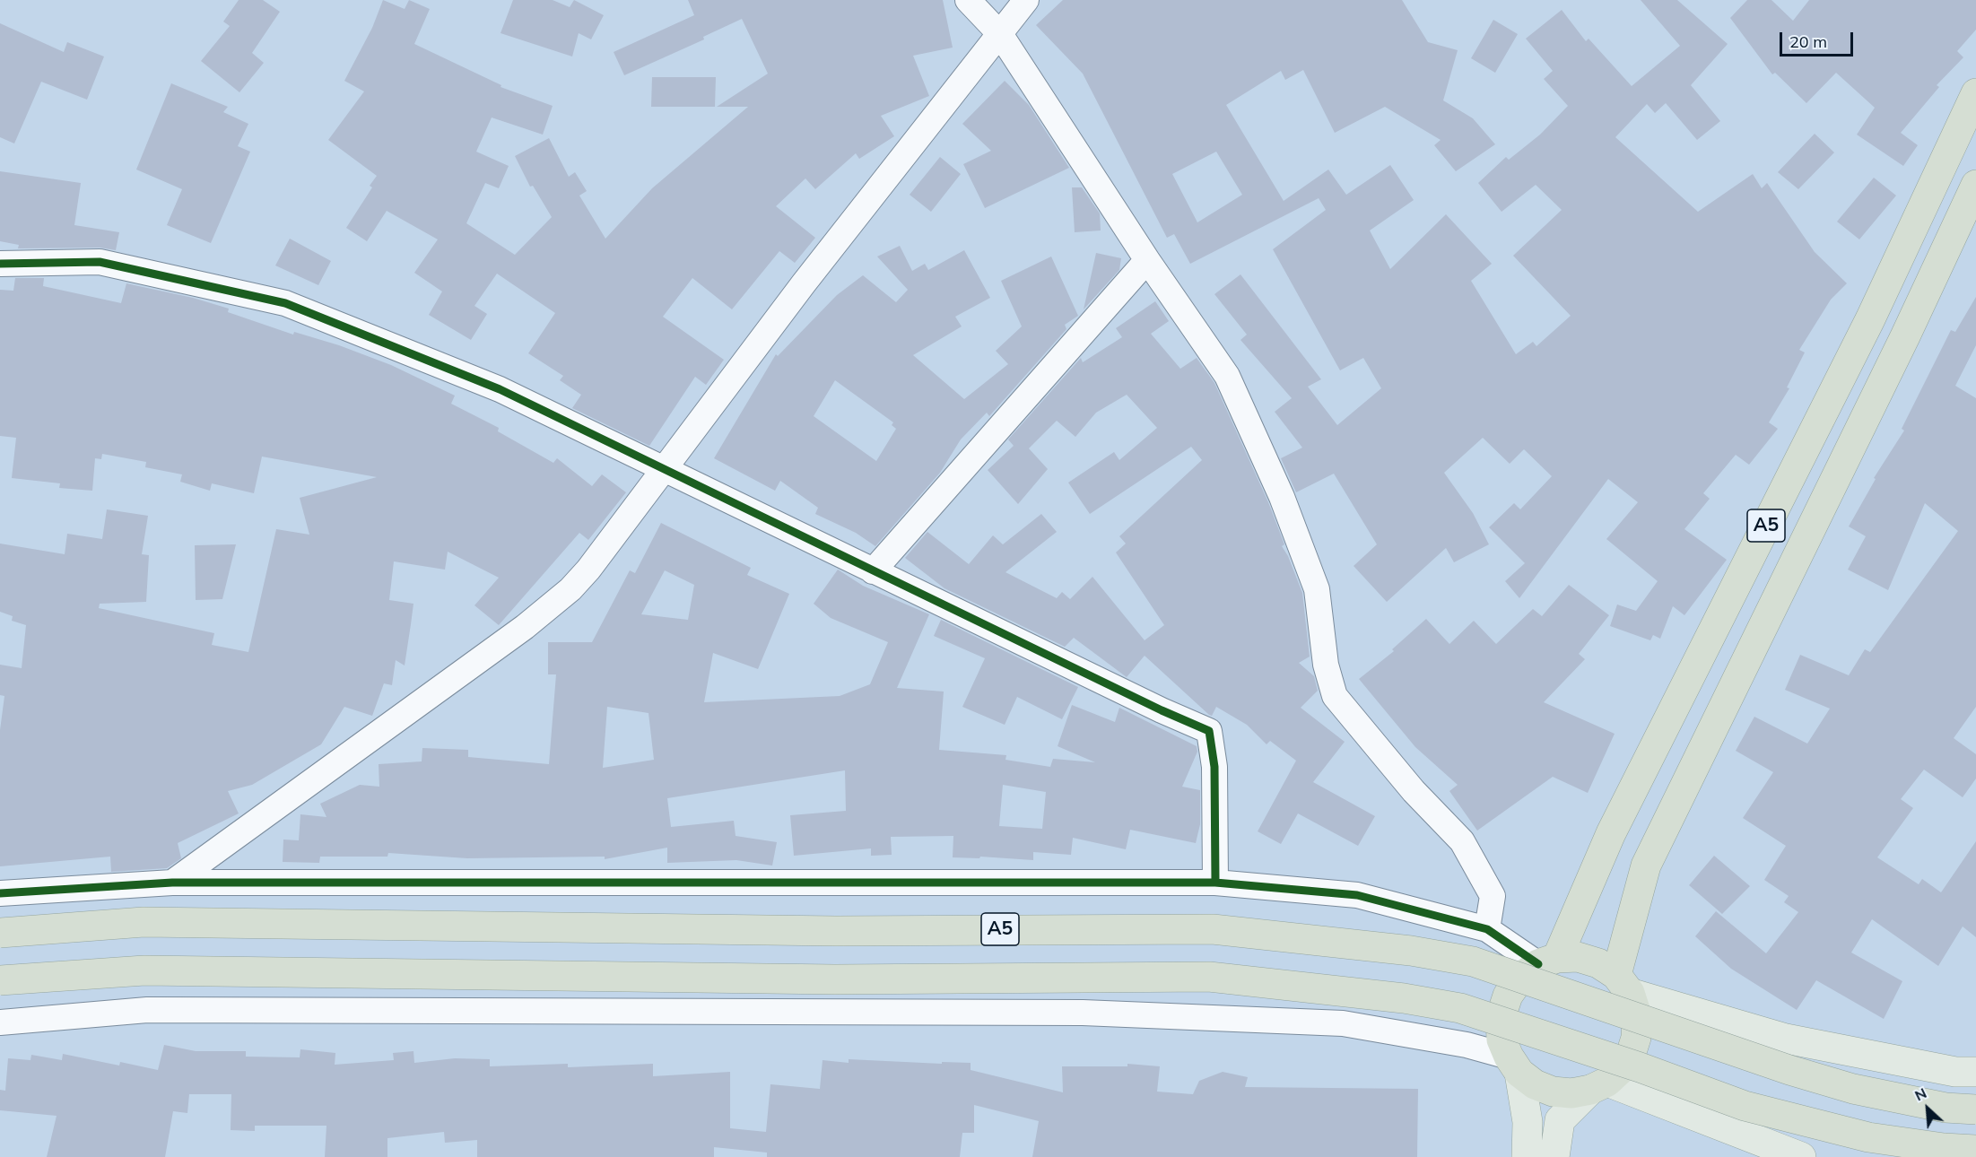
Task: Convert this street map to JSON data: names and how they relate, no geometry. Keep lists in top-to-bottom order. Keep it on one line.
{"streets":{"highway":["A5"]},"scale_bar":"20 m","north":"top left"}
